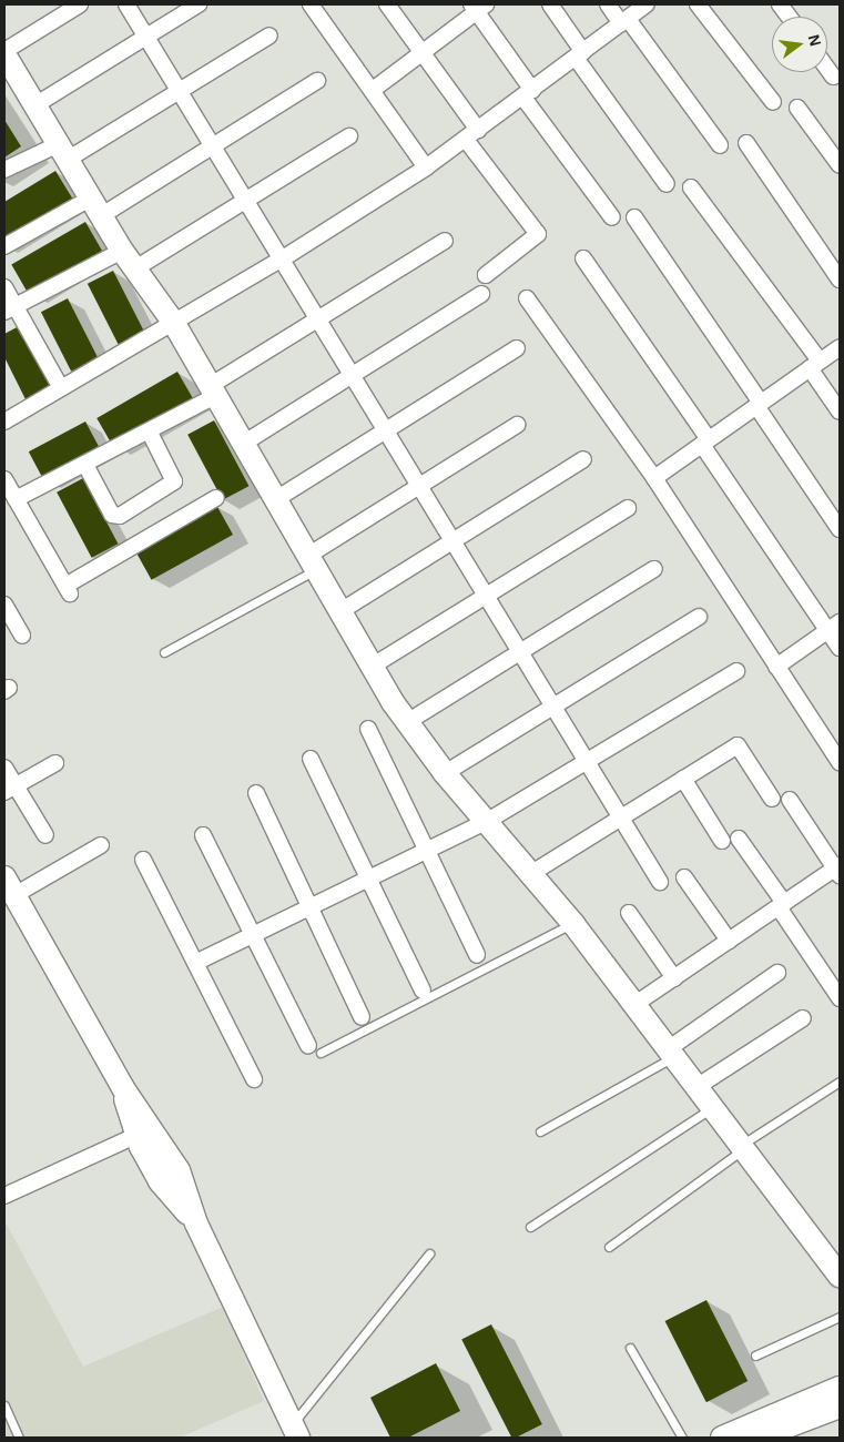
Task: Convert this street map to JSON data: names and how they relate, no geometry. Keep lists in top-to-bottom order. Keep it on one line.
{"north":"right"}
